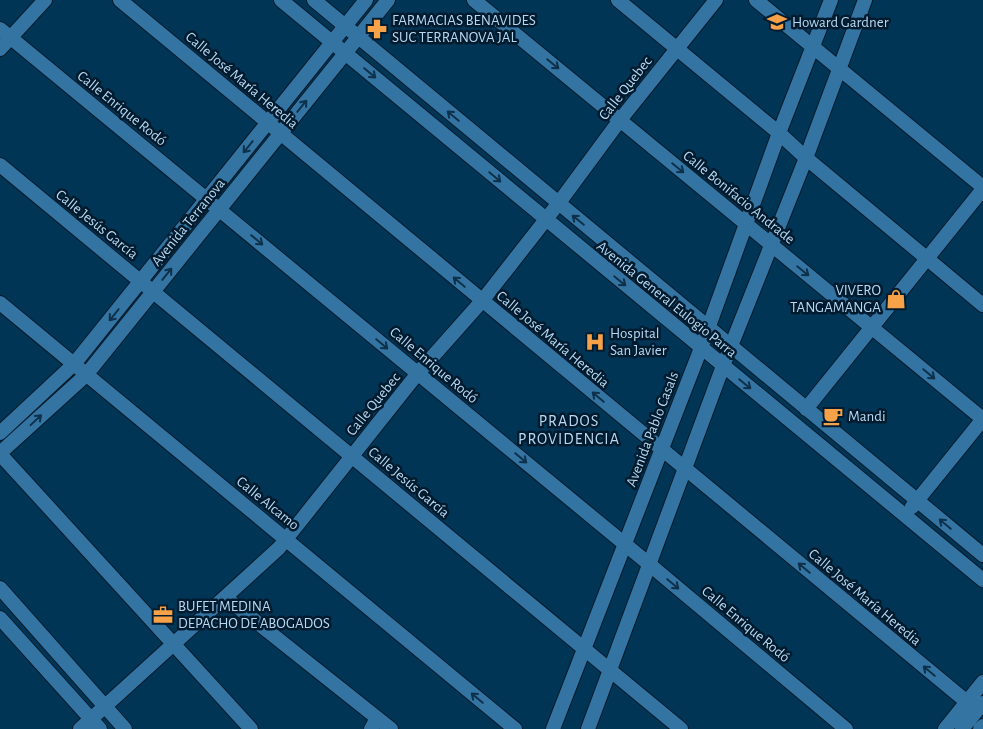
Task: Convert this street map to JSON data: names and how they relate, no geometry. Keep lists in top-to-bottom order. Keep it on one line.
{"streets":{"street":["Calle José María Heredia","Calle Quebec","Calle Enrique Rodó","Calle Bonifacio Andrade","Avenida Terranova","Calle Jesús García","Avenida General Eulogio Parra","Avenida Pablo Casals","Calle Alcamo"]},"crossings":[["Calle José María Heredia","Calle Quebec"],["Calle José María Heredia","Avenida Terranova"],["Calle José María Heredia","Avenida Pablo Casals"],["Calle Quebec","Calle Enrique Rodó"],["Calle Quebec","Calle Bonifacio Andrade"],["Calle Quebec","Calle Jesús García"],["Calle Quebec","Avenida General Eulogio Parra"],["Calle Quebec","Calle Alcamo"],["Calle Enrique Rodó","Avenida Terranova"],["Calle Enrique Rodó","Avenida Pablo Casals"],["Calle Bonifacio Andrade","Avenida Pablo Casals"],["Avenida Terranova","Calle Jesús García"],["Avenida Terranova","Avenida General Eulogio Parra"],["Avenida Terranova","Calle Alcamo"],["Calle Jesús García","Avenida Pablo Casals"],["Avenida General Eulogio Parra","Avenida Pablo Casals"]],"one_way":["Calle José María Heredia","Calle Enrique Rodó"],"districts":["PRADOS PROVIDENCIA"],"places":{"school or university":["Howard Gardner"],"pharmacy":["FARMACIAS BENAVIDES SUC TERRANOVA JAL"],"shop":["VIVERO TANGAMANGA"],"hospital":["Hospital San Javier"],"cafe":["Mandi"],"office":["BUFET MEDINA DEPACHO DE ABOGADOS"]}}
